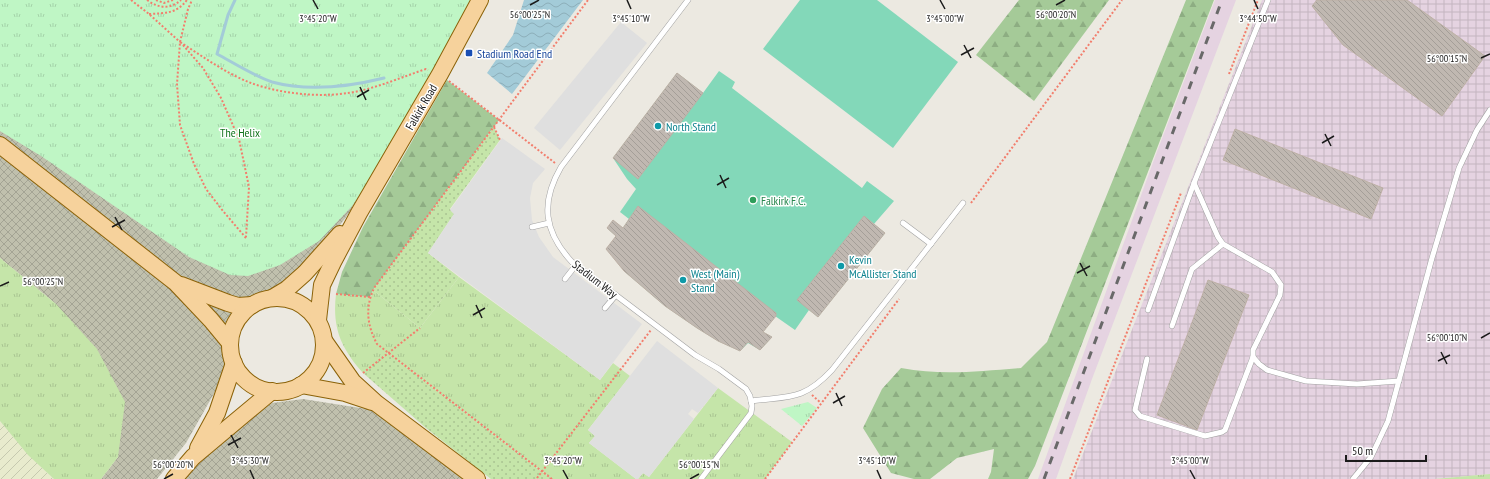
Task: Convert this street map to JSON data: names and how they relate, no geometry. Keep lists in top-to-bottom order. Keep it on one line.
{"streets":{"main road":["Falkirk Road"],"lane":["Stadium Way"]},"parks":["The Helix"],"places":{"transit":["Stadium Road End"],"other":["North Stand","Falkirk F.C.","Kevin McAllister Stand","West (Main) Stand"]},"scale_bar":"50 m","coordinates":["56°00'25\"N","56°00'20\"N","3°45'20\"W","3°45'10\"W","3°45'00\"W","3°44'50\"W","56°00'15\"N","56°00'10\"N","3°45'30\"W"]}
